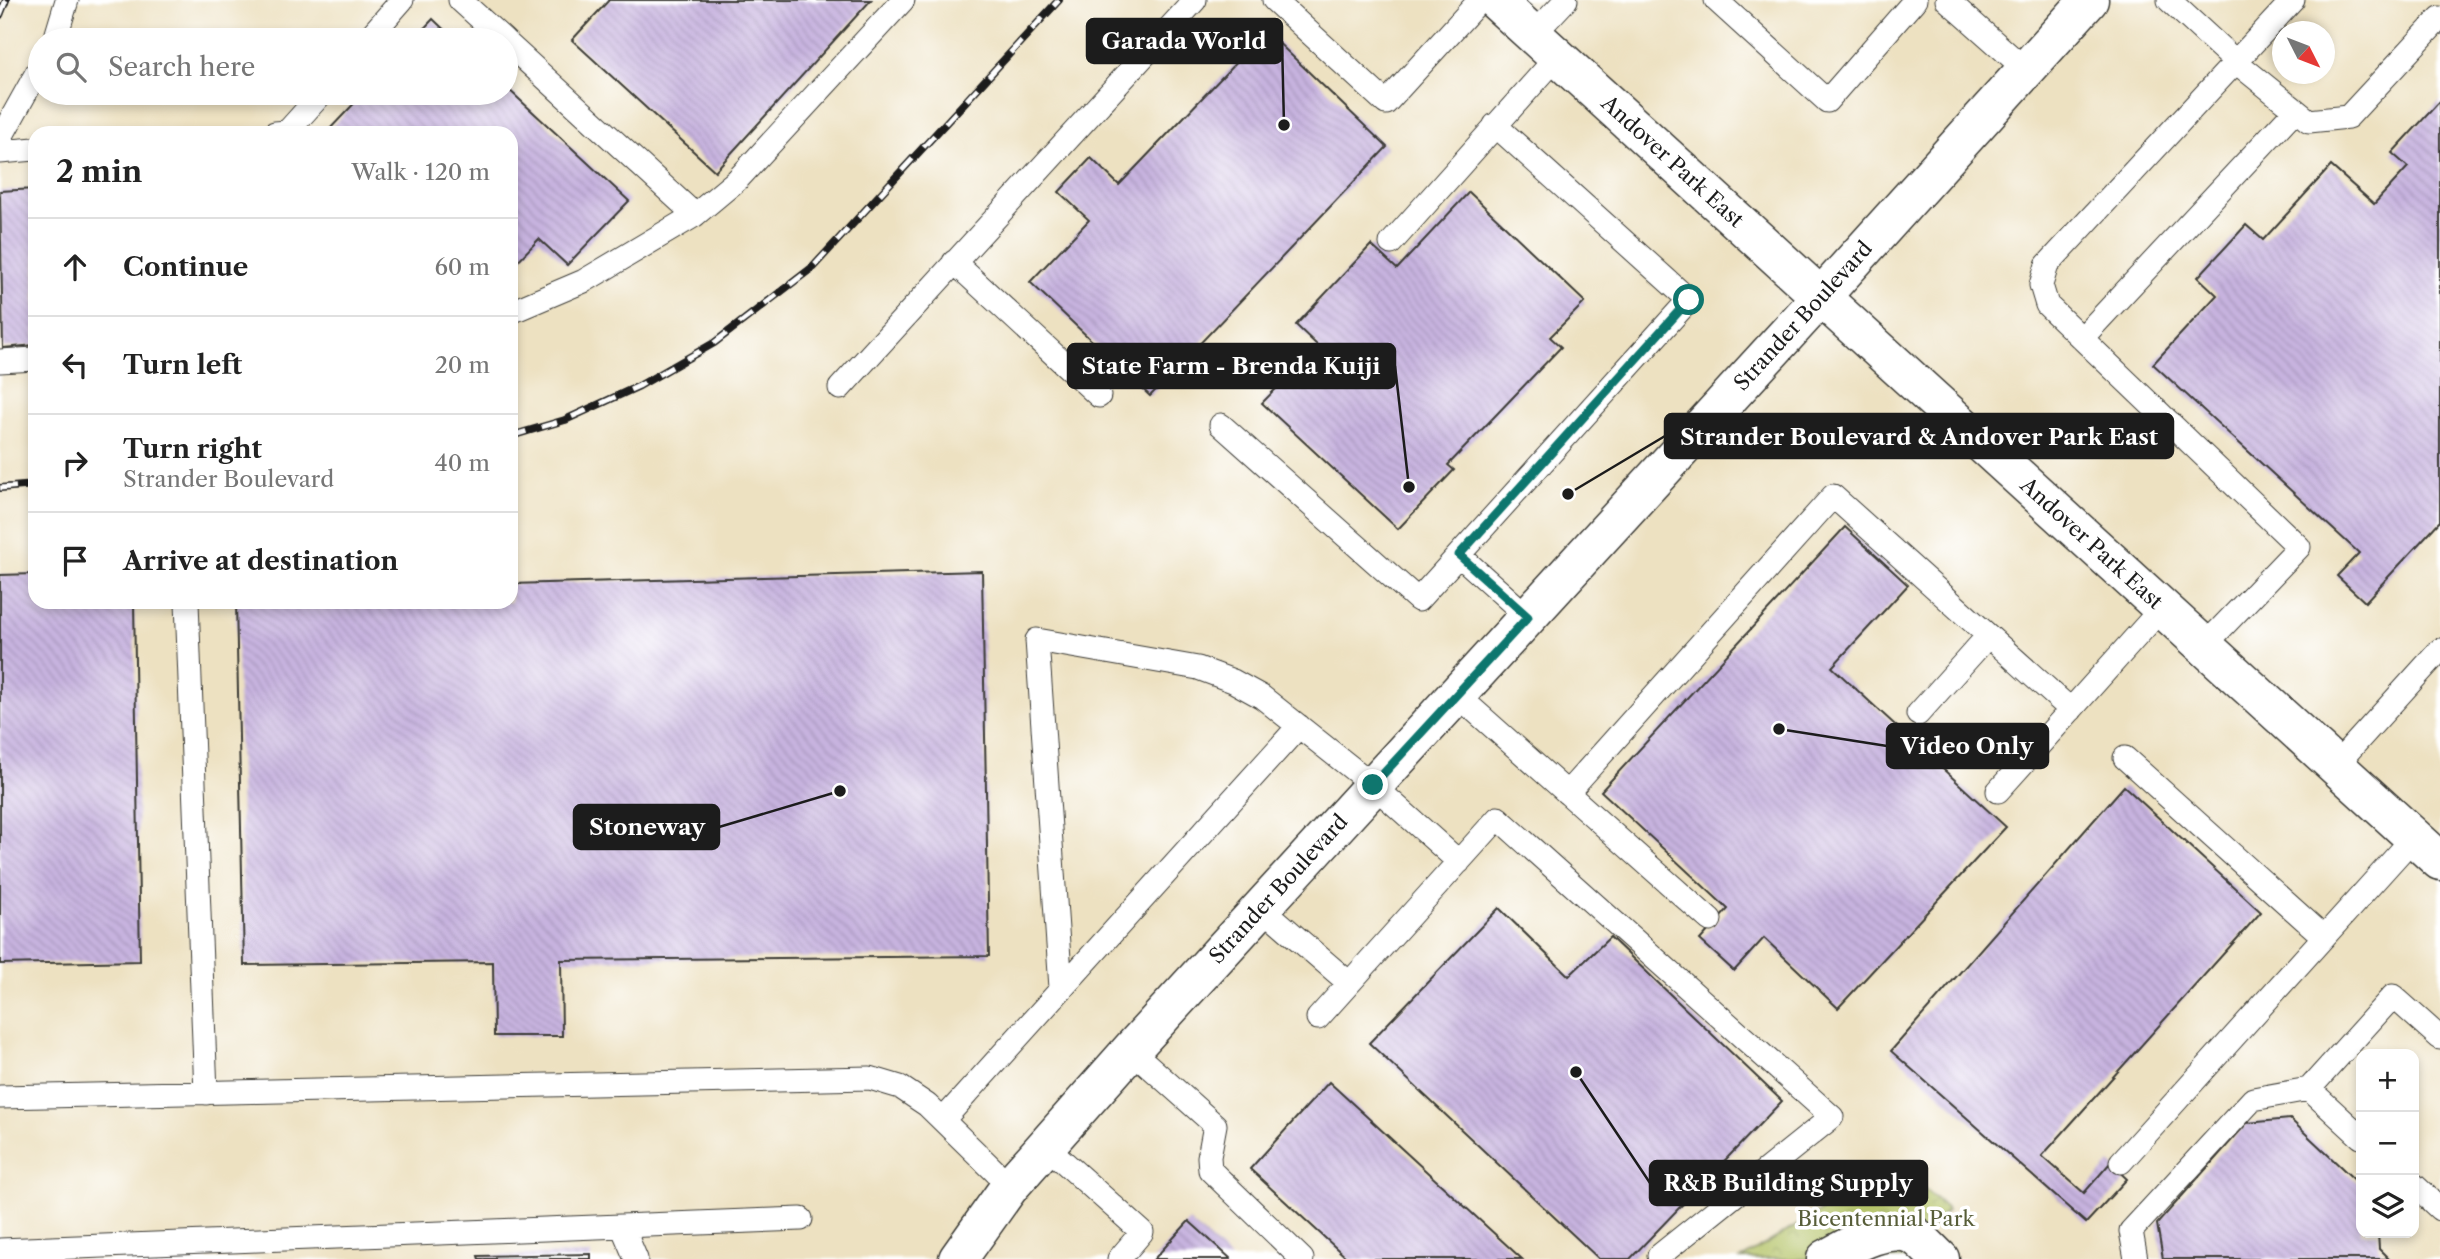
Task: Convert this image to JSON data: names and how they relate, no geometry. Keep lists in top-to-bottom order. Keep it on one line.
{"streets":{"main road":["Andover Park East","Strander Boulevard"]},"crossings":[["Andover Park East","Strander Boulevard"]],"parks":["Bicentennial Park"],"places":["Garada World","State Farm - Brenda Kuiji","Strander Boulevard & Andover Park East","Video Only","Stoneway","R&B Building Supply"],"north":"bottom right","page":{"search":"Search here","heading":["2 min","Walk · 120 m"],"list":[["Continue","60 m"],["Turn left","20 m"],["Turn right","Strander Boulevard","40 m"],"Arrive at destination"],"map_buttons":["+","−"]}}
